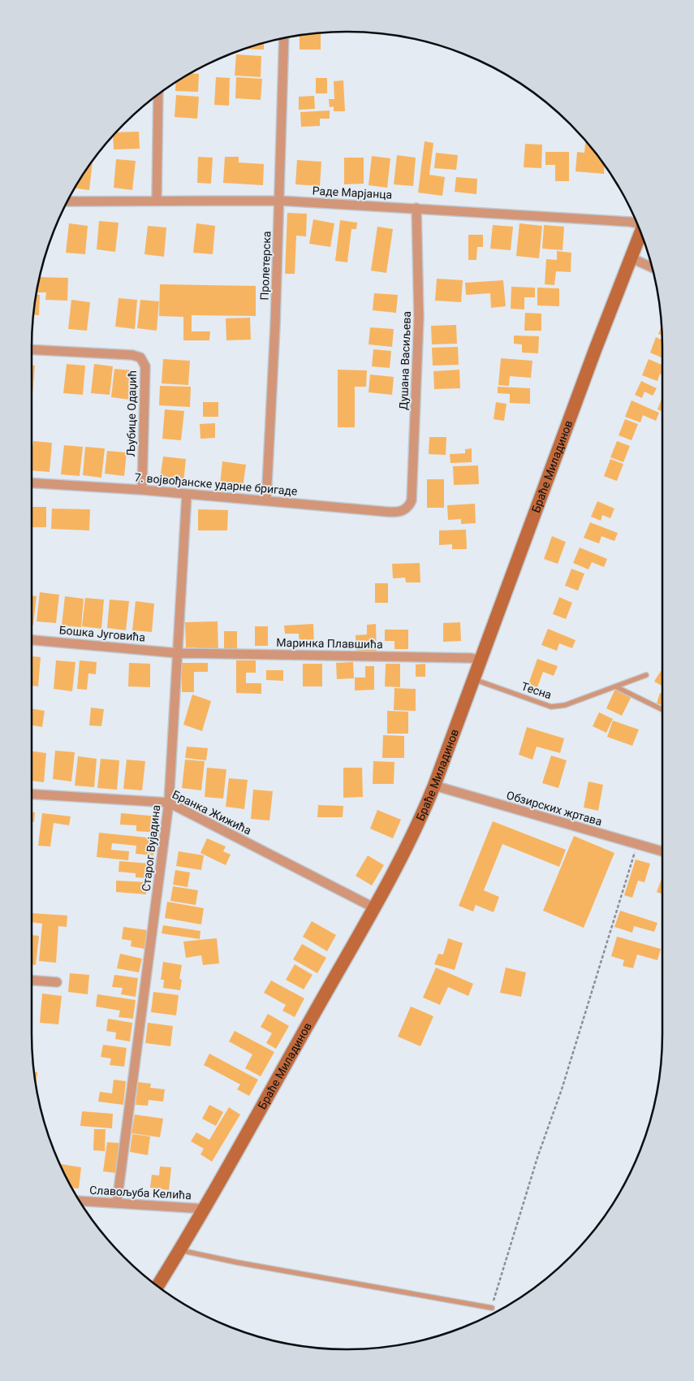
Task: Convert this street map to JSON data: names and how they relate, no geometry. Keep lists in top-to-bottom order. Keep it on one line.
{"streets":{"main road":["Браће Миладинов"],"street":["Раде Марјанца","Пролетерска","Душана Васиљева","Љубице Одаџић","7. војвођанске ударне бригаде","Бошка Југовића","Маринка Плавшића","Обзирских жртава","Бранка Жижића","Старог Вујадина","Славољуба Келића"],"lane":["Тесна"]},"crossings":[["Раде Марјанца","Пролетерска"],["Раде Марјанца","Душана Васиљева"],["Пролетерска","7. војвођанске ударне бригаде"],["Душана Васиљева","7. војвођанске ударне бригаде"],["Љубице Одаџић","7. војвођанске ударне бригаде"],["Браће Миладинов","Маринка Плавшића"],["Браће Миладинов","Тесна"],["Браће Миладинов","Обзирских жртава"],["Браће Миладинов","Бранка Жижића"],["Браће Миладинов","Славољуба Келића"],["7. војвођанске ударне бригаде","Старог Вујадина"],["Бошка Југовића","Маринка Плавшића"],["Бошка Југовића","Старог Вујадина"],["Маринка Плавшића","Старог Вујадина"],["Бранка Жижића","Старог Вујадина"],["Старог Вујадина","Славољуба Келића"]]}
